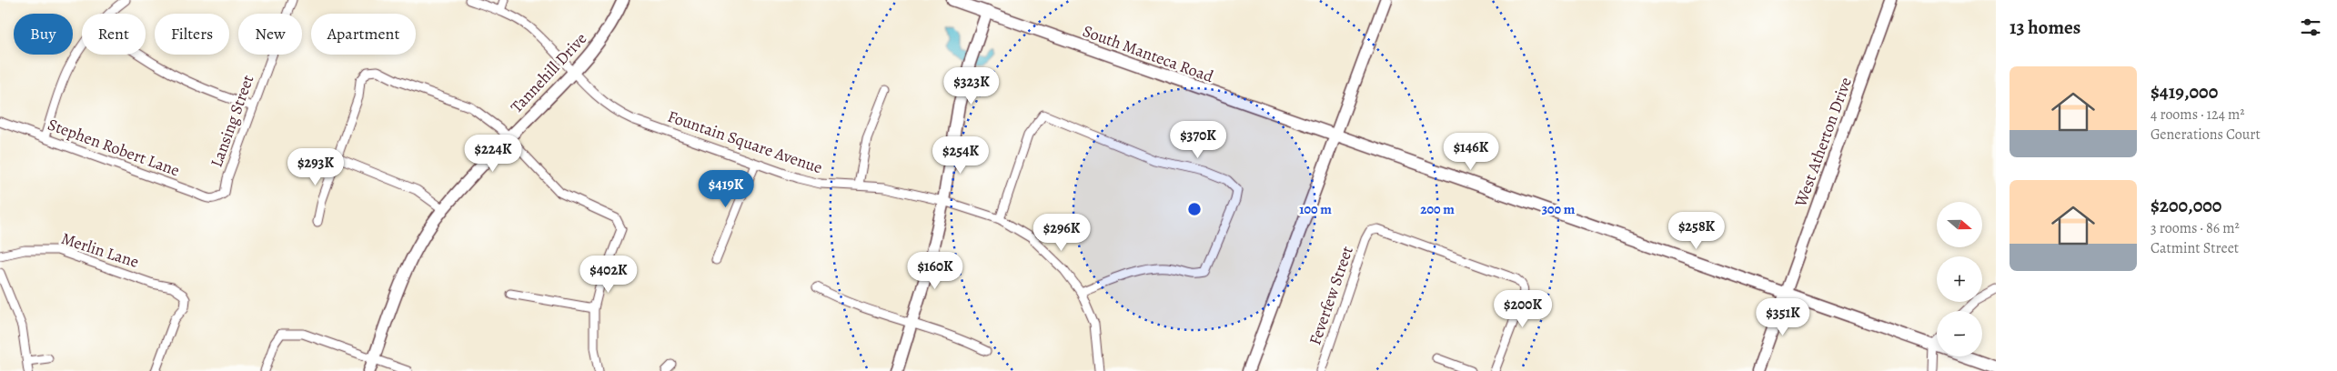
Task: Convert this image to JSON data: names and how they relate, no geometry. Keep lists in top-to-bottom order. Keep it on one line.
{"streets":{"street":["South Manteca Road","Tannehill Drive","Lansing Street","Fountain Square Avenue","West Atherton Drive","Stephen Robert Lane","Merlin Lane","Feverfew Street"]},"crossings":[["South Manteca Road","West Atherton Drive"],["Tannehill Drive","Fountain Square Avenue"],["Lansing Street","Stephen Robert Lane"]],"north":"right","page":{"heading":"13 homes","chip":["Buy","Rent","Filters","New","Apartment"],"list":[{"name":"$419,000","note":"4 rooms · 124 m² · Generations Court"},{"name":"$200,000","note":"3 rooms · 86 m² · Catmint Street"}],"price":["$323K","$370K","$146K","$224K","$254K","$293K","$419K","$258K","$296K","$160K","$402K","$200K","$351K"],"map_buttons":["+","−"]},"rings":["100 m","200 m","300 m"]}
